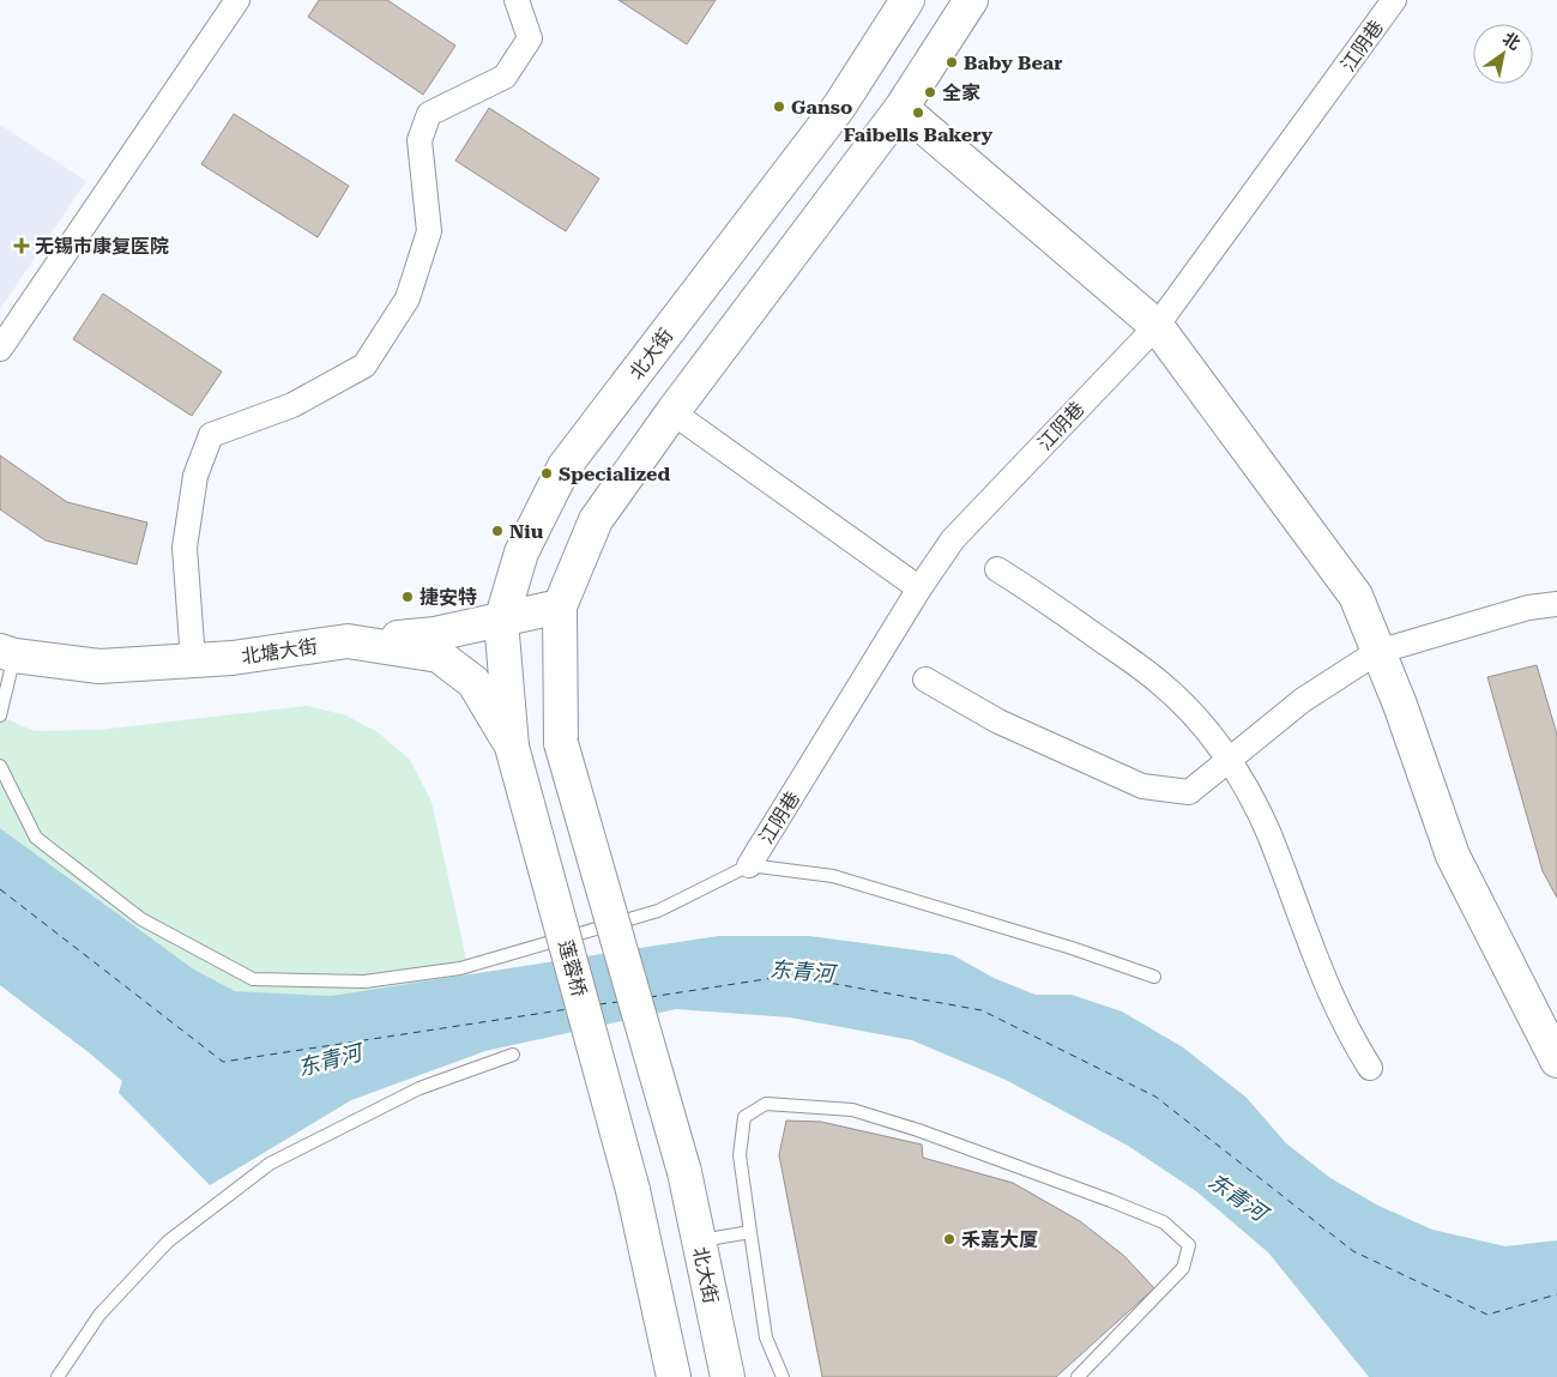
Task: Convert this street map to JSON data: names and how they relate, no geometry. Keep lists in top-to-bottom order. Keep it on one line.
{"streets":{"main road":["北大街","北塘大街","莲蓉桥"],"street":["江阴巷"]},"crossings":[["北大街","北塘大街"],["北大街","莲蓉桥"],["北塘大街","莲蓉桥"]],"water":["东青河"],"places":{"other":["Baby Bear","全家","Ganso","Faibells Bakery","Specialized","Niu","捷安特","禾嘉大厦"],"health":["无锡市康复医院"]},"north":"top right"}
